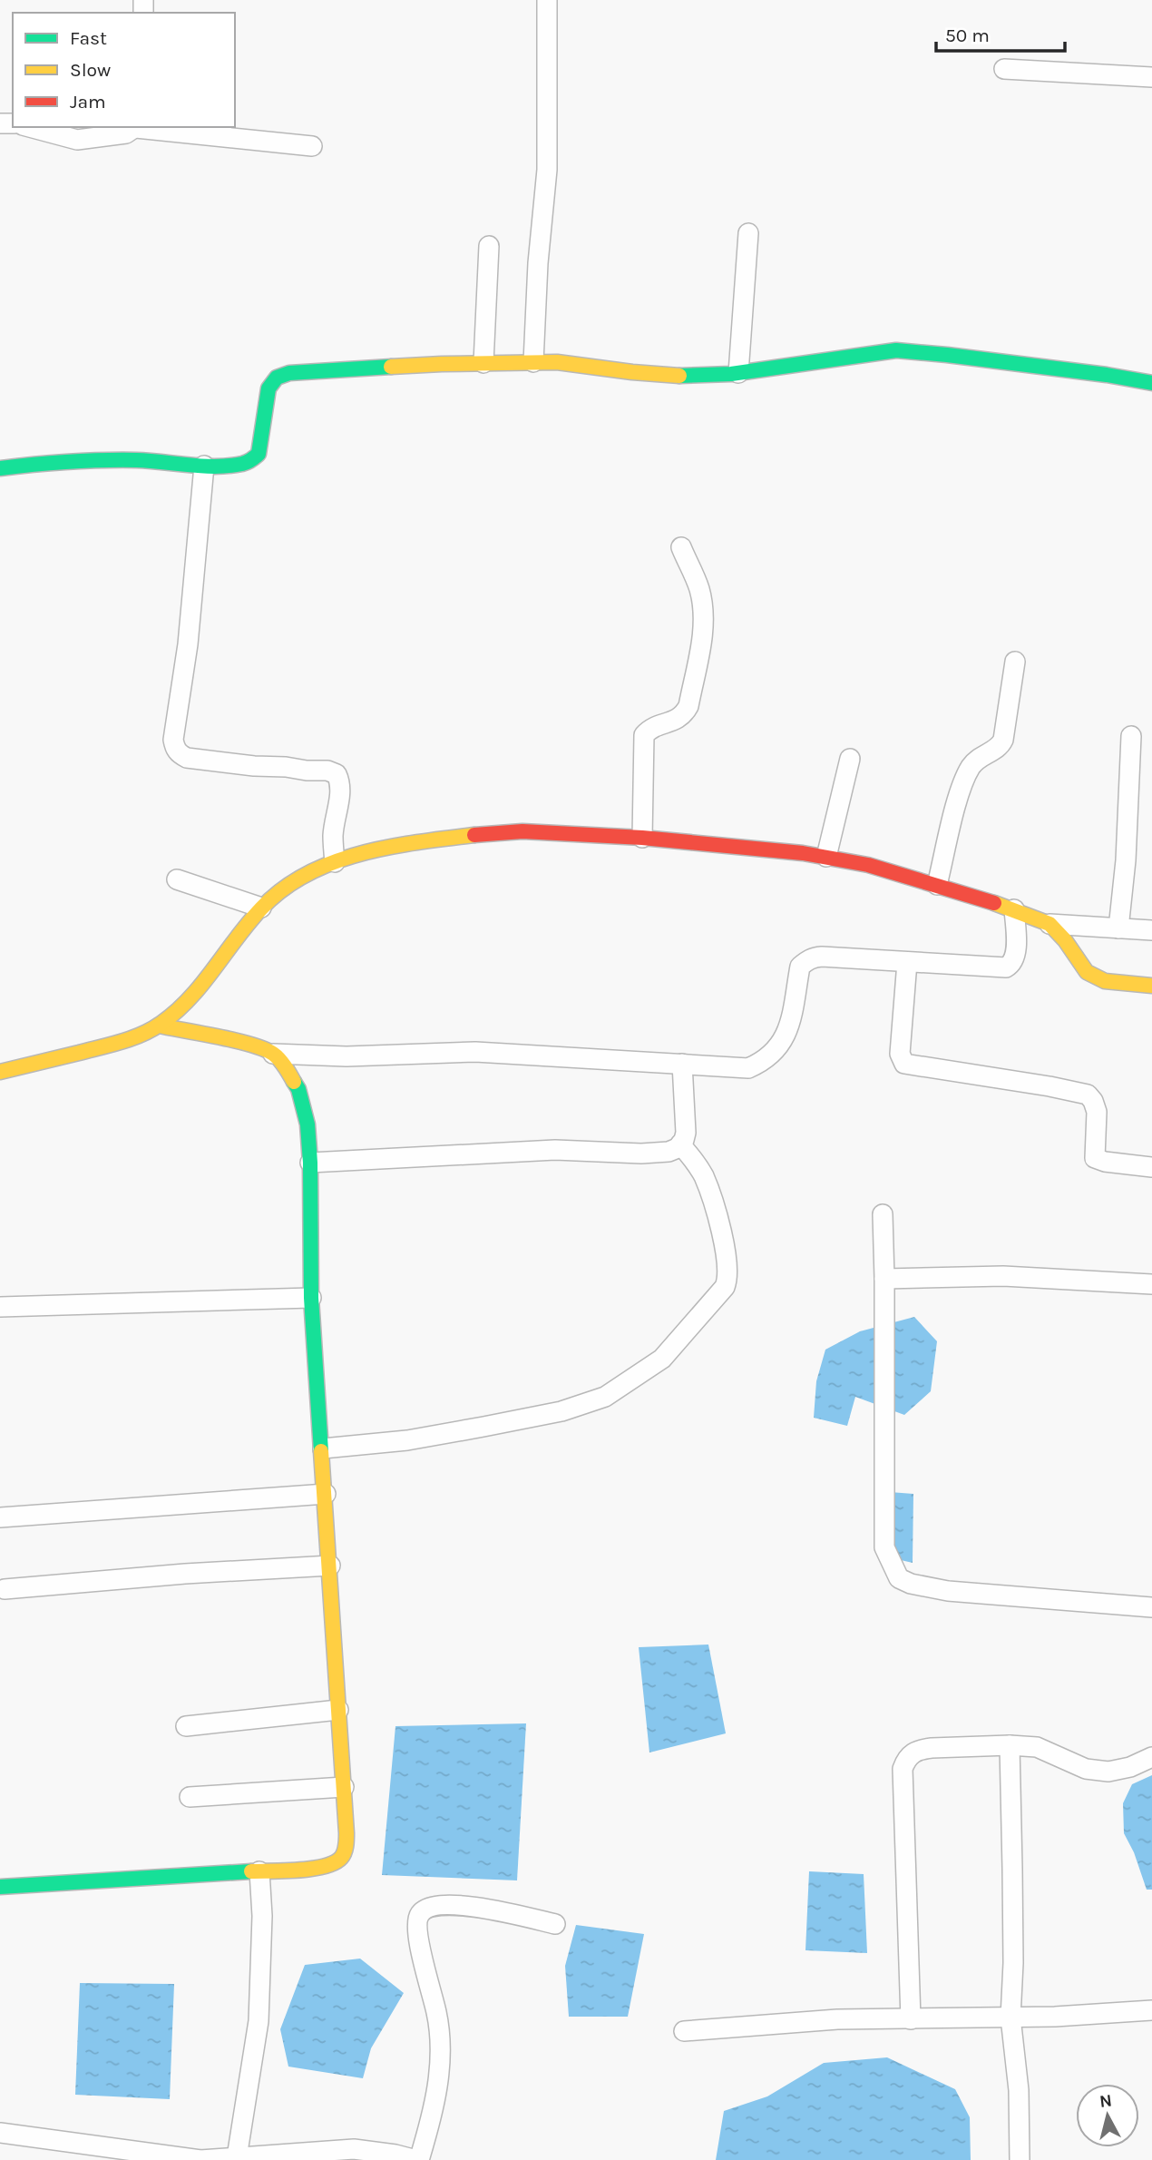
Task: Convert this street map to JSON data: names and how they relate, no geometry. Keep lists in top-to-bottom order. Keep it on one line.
{"legend":["Fast","Slow","Jam"],"scale_bar":"50 m","north":"top"}
